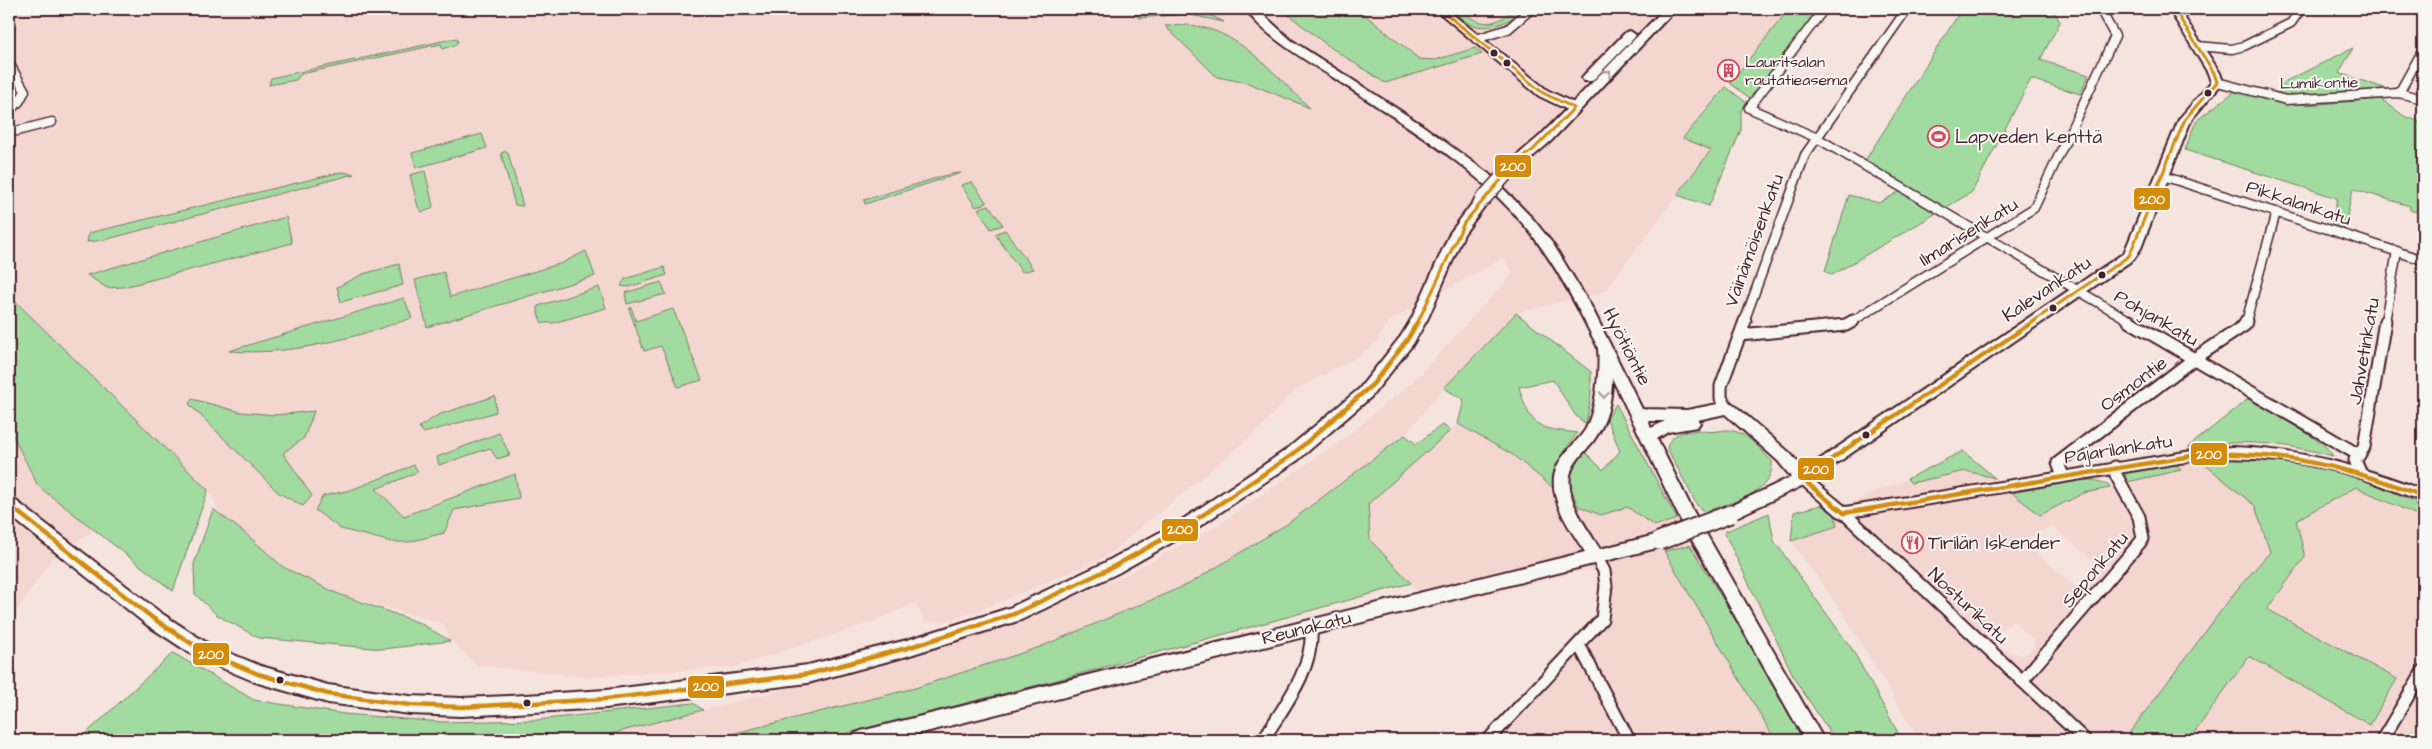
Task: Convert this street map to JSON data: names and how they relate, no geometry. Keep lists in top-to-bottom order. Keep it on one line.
{"streets":{"main road":["Kalevankatu","Hyötiöntie","Reunakatu"],"street":["Lumikontie","Pikkalankatu","Ilmarisenkatu","Väinämöisenkatu","Pohjankatu","Jahvetinkatu","Osmontie","Pajarilankatu","Seponkatu","Nosturikatu"]},"crossings":[["Lumikontie","Kalevankatu"],["Pikkalankatu","Kalevankatu"],["Pikkalankatu","Jahvetinkatu"],["Pikkalankatu","Osmontie"],["Ilmarisenkatu","Väinämöisenkatu"],["Ilmarisenkatu","Pohjankatu"],["Väinämöisenkatu","Pohjankatu"],["Kalevankatu","Pohjankatu"],["Kalevankatu","Nosturikatu"],["Kalevankatu","Reunakatu"],["Pohjankatu","Jahvetinkatu"],["Pohjankatu","Osmontie"],["Osmontie","Pajarilankatu"],["Pajarilankatu","Seponkatu"],["Pajarilankatu","Nosturikatu"],["Seponkatu","Nosturikatu"]],"places":{"building":["Lauritsalan rautatieasema"],"sports":["Lapveden kenttä"],"restaurant":["Tirilän Iskender"]},"lines":["transit line 200"]}
